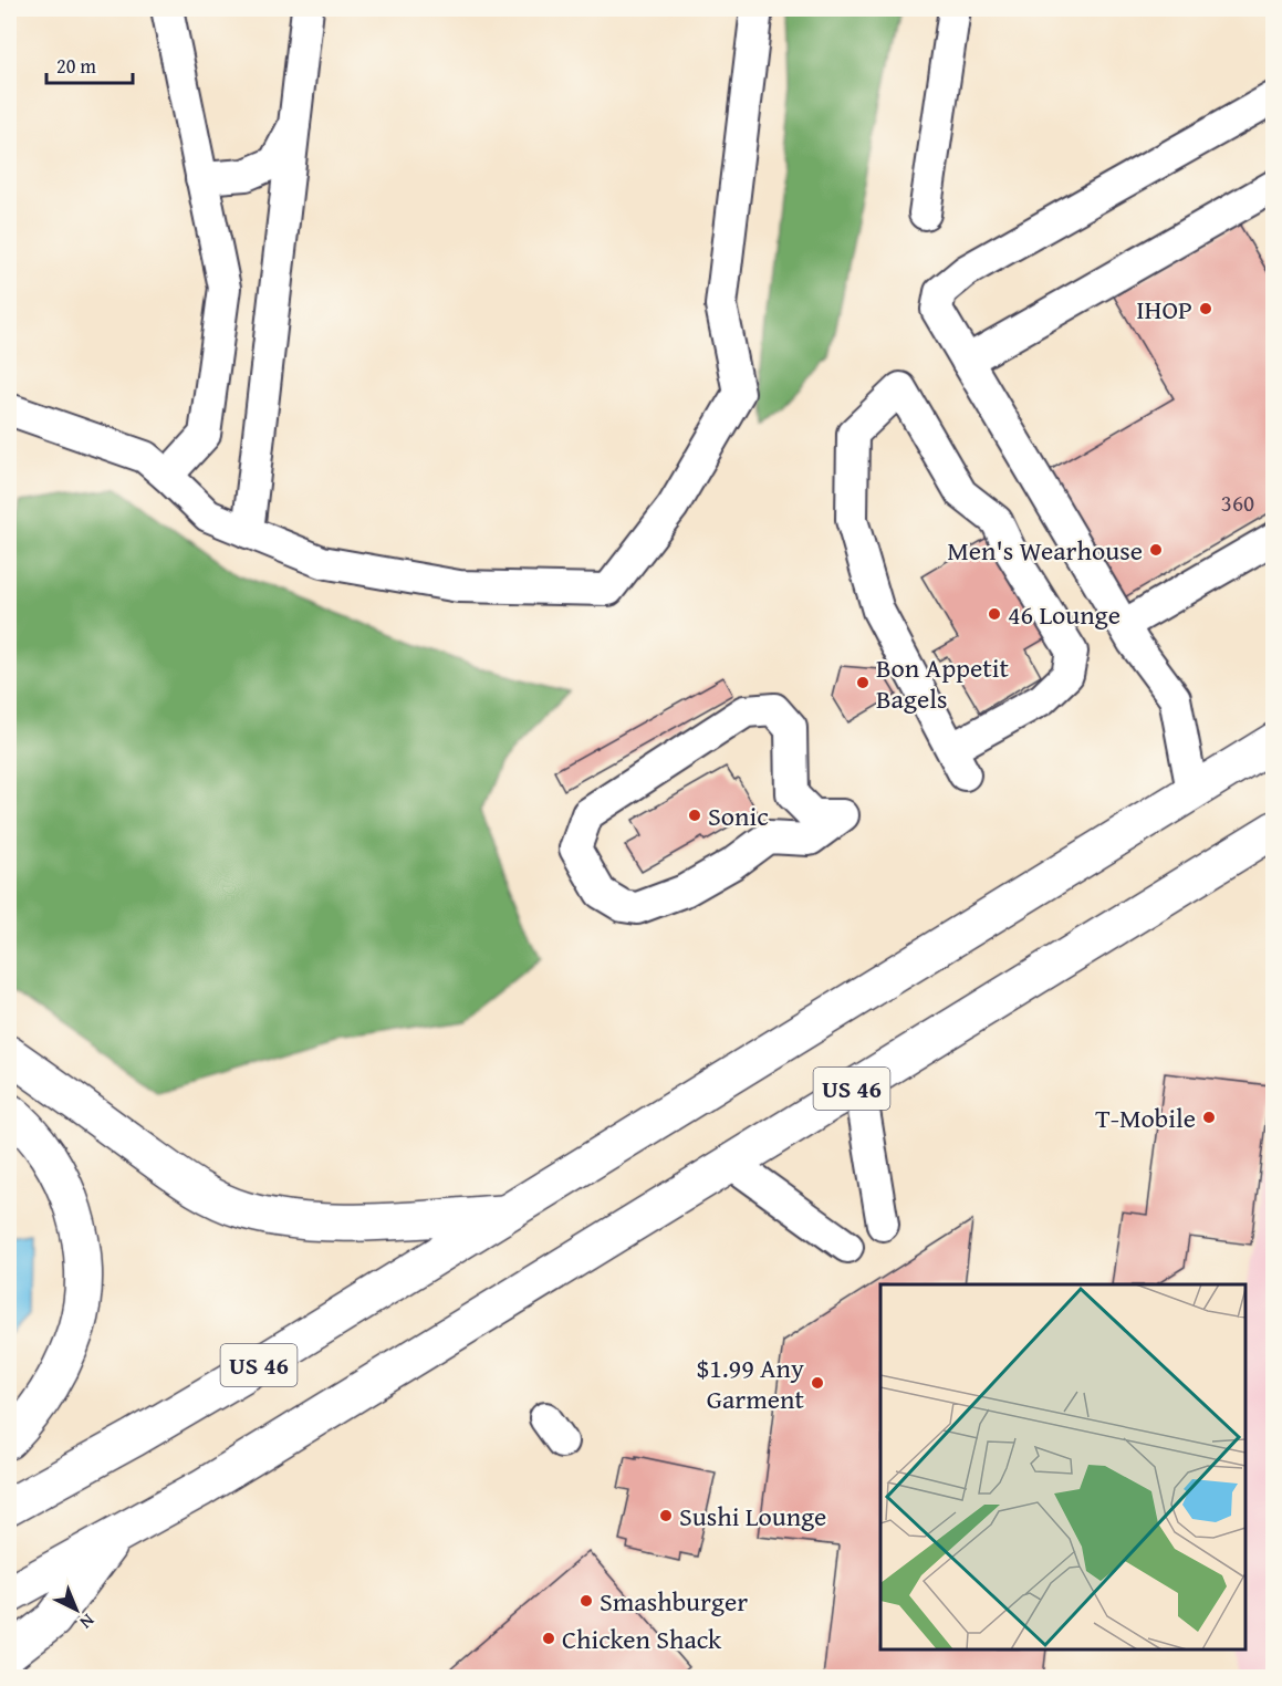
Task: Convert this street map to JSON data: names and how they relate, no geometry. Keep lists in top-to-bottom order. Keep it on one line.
{"streets":{"highway":["US 46"]},"places":["IHOP","Men's Wearhouse","46 Lounge","Bon Appetit Bagels","Sonic","T-Mobile","$1.99 Any Garment","Sushi Lounge","Smashburger","Chicken Shack"],"house_numbers":["360"],"scale_bar":"20 m","north":"bottom right"}
